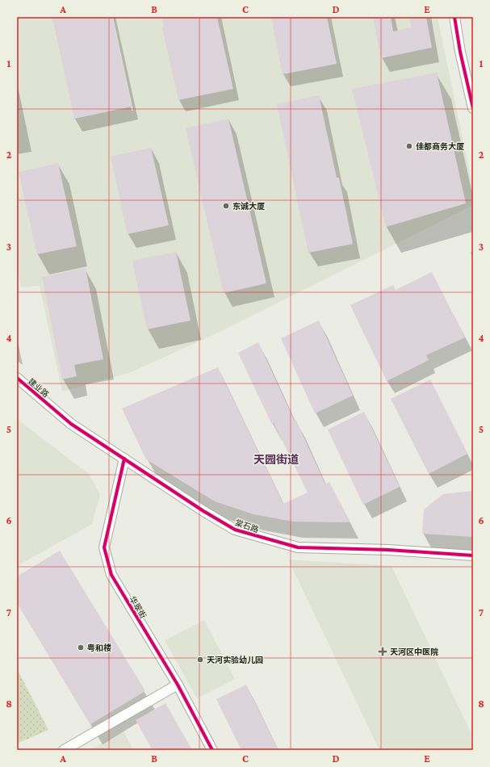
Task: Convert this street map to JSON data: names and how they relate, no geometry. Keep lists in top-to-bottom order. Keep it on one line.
{"streets":{"street":["建业路","棠石路","华翠街"]},"crossings":[["建业路","棠石路"],["棠石路","华翠街"]],"districts":["天园街道"],"places":{"other":["佳都商务大厦","东诚大厦","粤和楼","天河实验幼儿园"],"health":["天河区中医院"]},"grid":{"columns":["A","B","C","D","E"],"rows":["1","2","3","4","5","6","7","8"]}}
